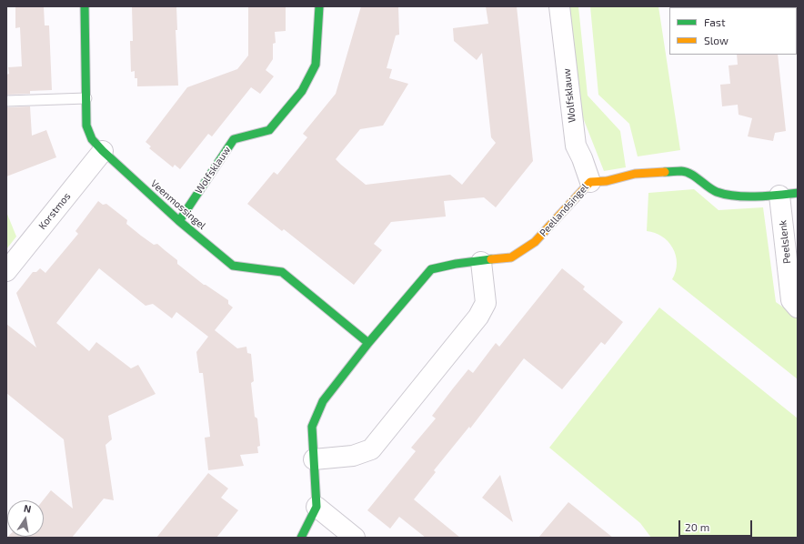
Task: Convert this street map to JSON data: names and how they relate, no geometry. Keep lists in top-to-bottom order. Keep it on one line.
{"streets":{"street":["Wolfsklauw","Veenmossingel","Peellandsingel","Korstmos","Peelslenk"]},"crossings":[["Wolfsklauw","Veenmossingel"],["Wolfsklauw","Peellandsingel"],["Veenmossingel","Peellandsingel"],["Veenmossingel","Korstmos"],["Peellandsingel","Peelslenk"]],"legend":["Fast","Slow"],"scale_bar":"20 m","north":"top"}
